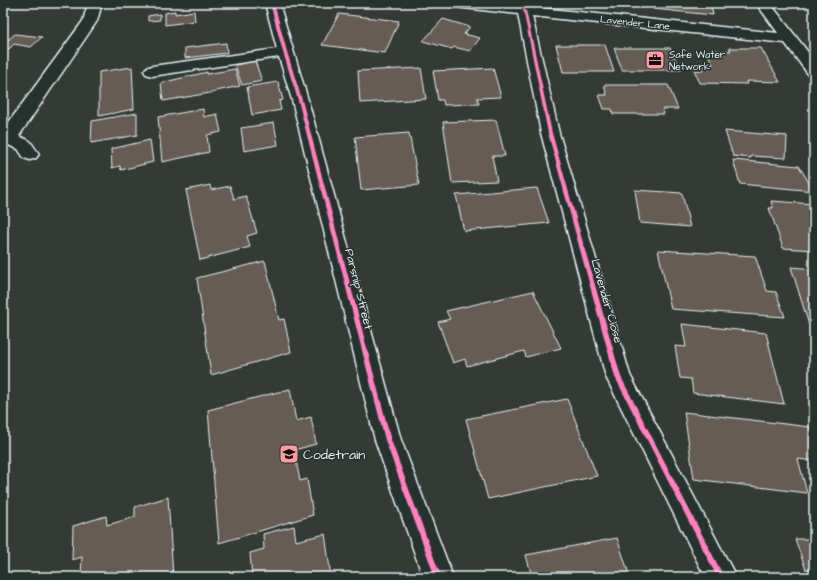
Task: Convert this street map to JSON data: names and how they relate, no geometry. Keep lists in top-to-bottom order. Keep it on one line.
{"streets":{"street":["Lavender Lane","Parsnip Street","Lavender Close"]},"crossings":[["Lavender Lane","Lavender Close"]],"places":{"office":["Safe Water Network"],"school or university":["Codetrain"]}}
